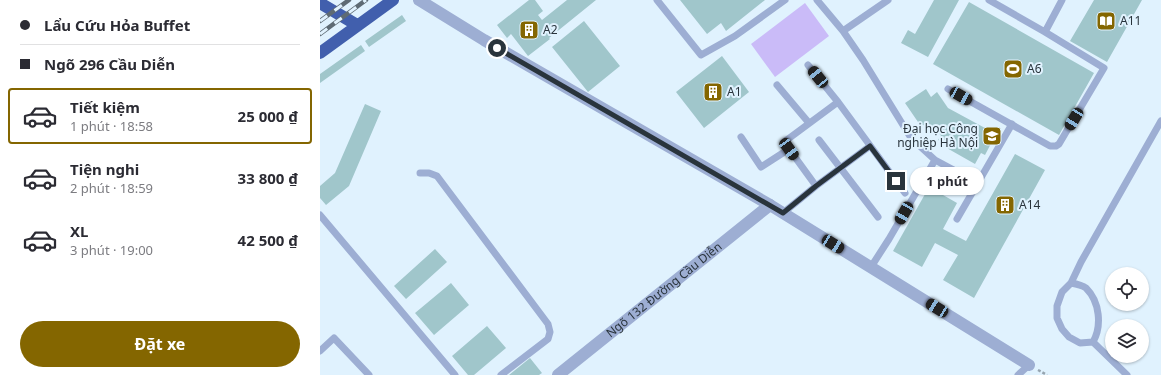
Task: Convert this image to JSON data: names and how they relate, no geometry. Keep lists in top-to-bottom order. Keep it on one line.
{"streets":{"street":["Ngõ 132 Đường Cầu Diễn"]},"places":{"library":["A11"],"building":["A2","A1","A14"],"sports":["A6"],"school or university":["Đại học Công nghiệp Hà Nội"]},"page":{"banner":["Lẩu Cứu Hỏa Buffet","Ngõ 296 Cầu Diễn"],"list":[{"name":"Tiết kiệm","note":"1 phút · 18:58","value":"25 000 ₫"},{"name":"Tiện nghi","note":"2 phút · 18:59","value":"33 800 ₫"},{"name":"XL","note":"3 phút · 19:00","value":"42 500 ₫"}],"bubble":"1 phút","buttons":"Đặt xe"}}
